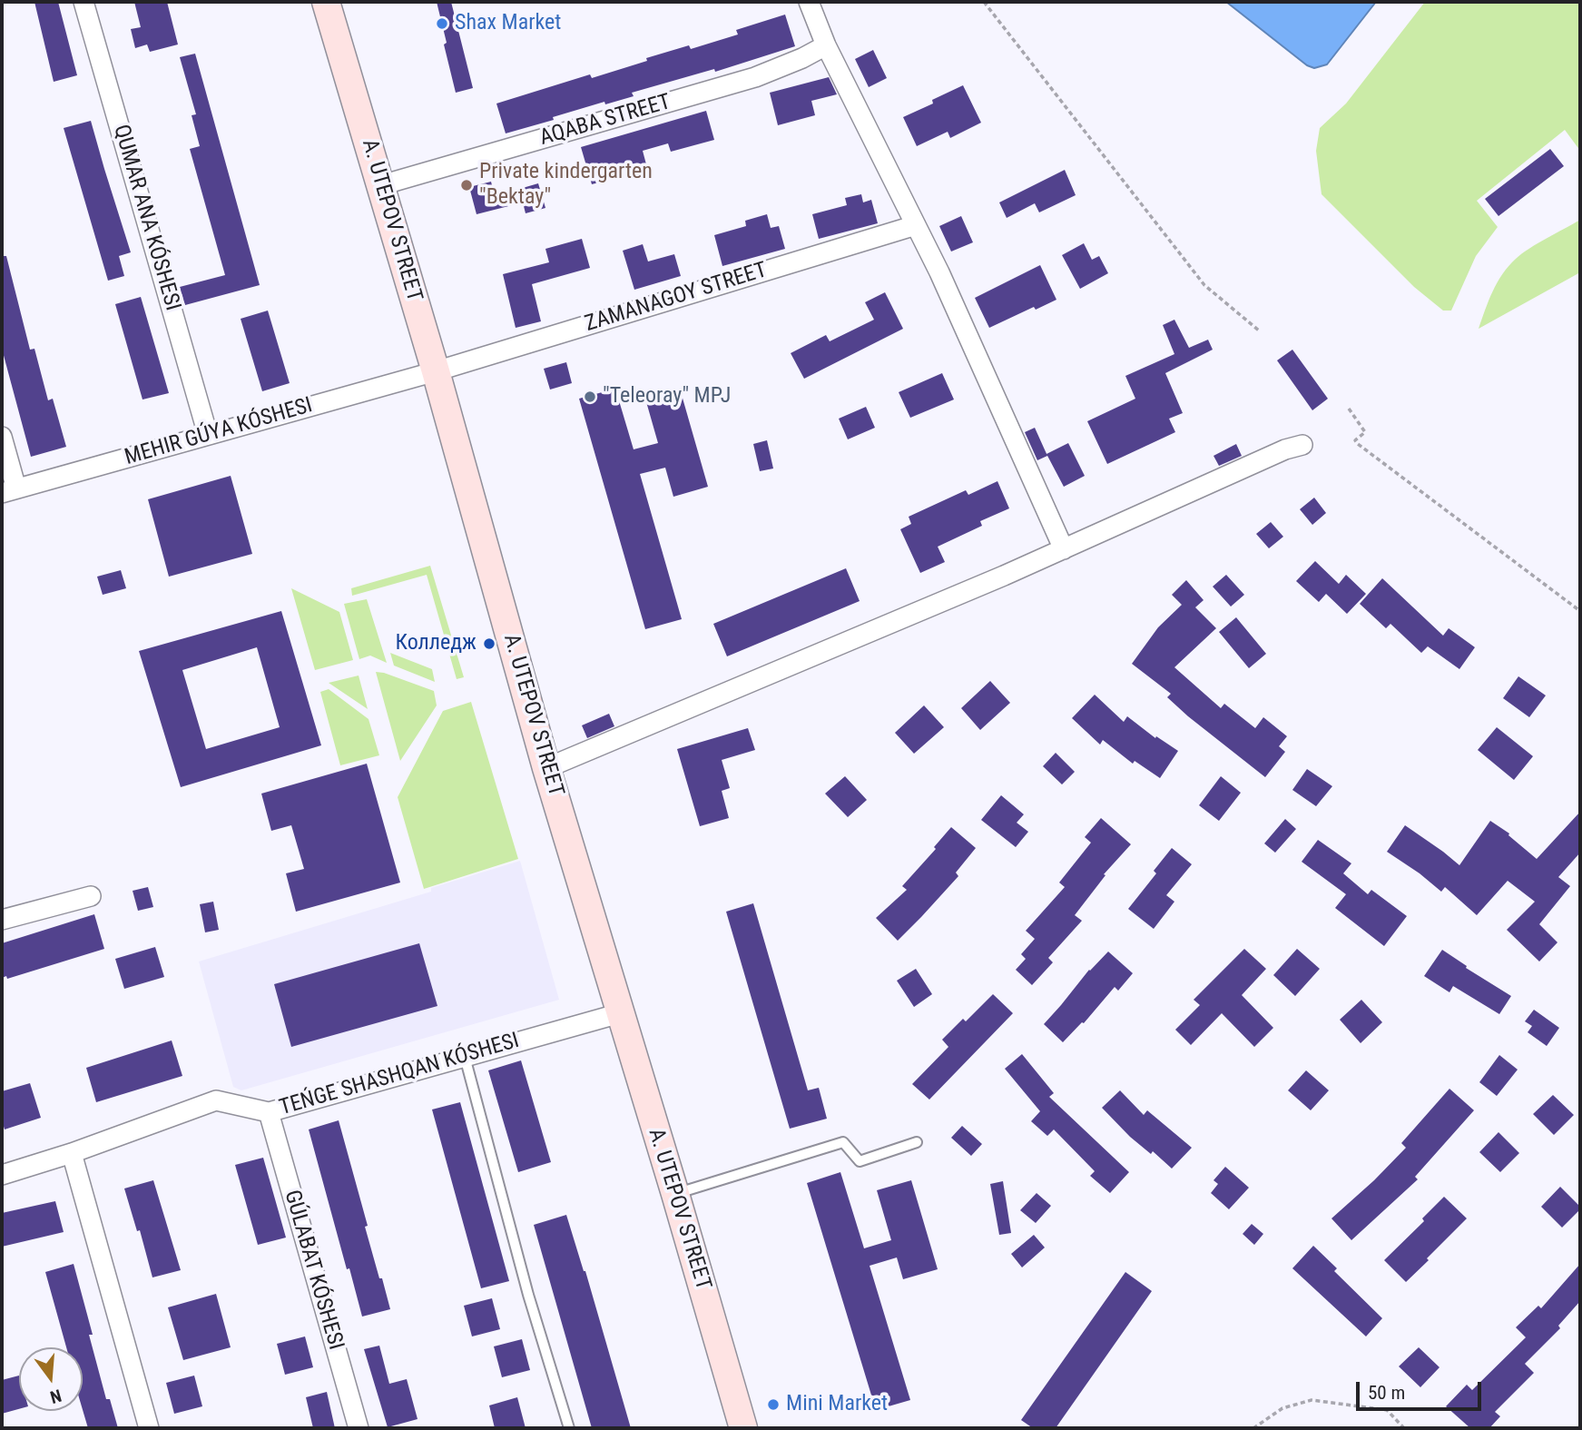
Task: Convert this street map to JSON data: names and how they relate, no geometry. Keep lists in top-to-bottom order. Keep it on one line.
{"streets":{"main road":["A. UTEPOV STREET"],"street":["AQABA STREET","QUMAR ANA KÓSHESI","ZAMANAGOY STREET","MEHIR GÚYА KÓSHESI","TEŃGE SHASHQAN KÓSHESI","GÚLABAT KÓSHESI"]},"crossings":[["AQABA STREET","A. UTEPOV STREET"],["QUMAR ANA KÓSHESI","MEHIR GÚYА KÓSHESI"],["A. UTEPOV STREET","ZAMANAGOY STREET"],["A. UTEPOV STREET","MEHIR GÚYА KÓSHESI"],["A. UTEPOV STREET","TEŃGE SHASHQAN KÓSHESI"],["ZAMANAGOY STREET","MEHIR GÚYА KÓSHESI"],["TEŃGE SHASHQAN KÓSHESI","GÚLABAT KÓSHESI"]],"places":["Shax Market","Private kindergarten \"Bektay\"","\"Teleoray\" MPJ","Колледж","Mini Market"],"scale_bar":"50 m","north":"bottom"}
